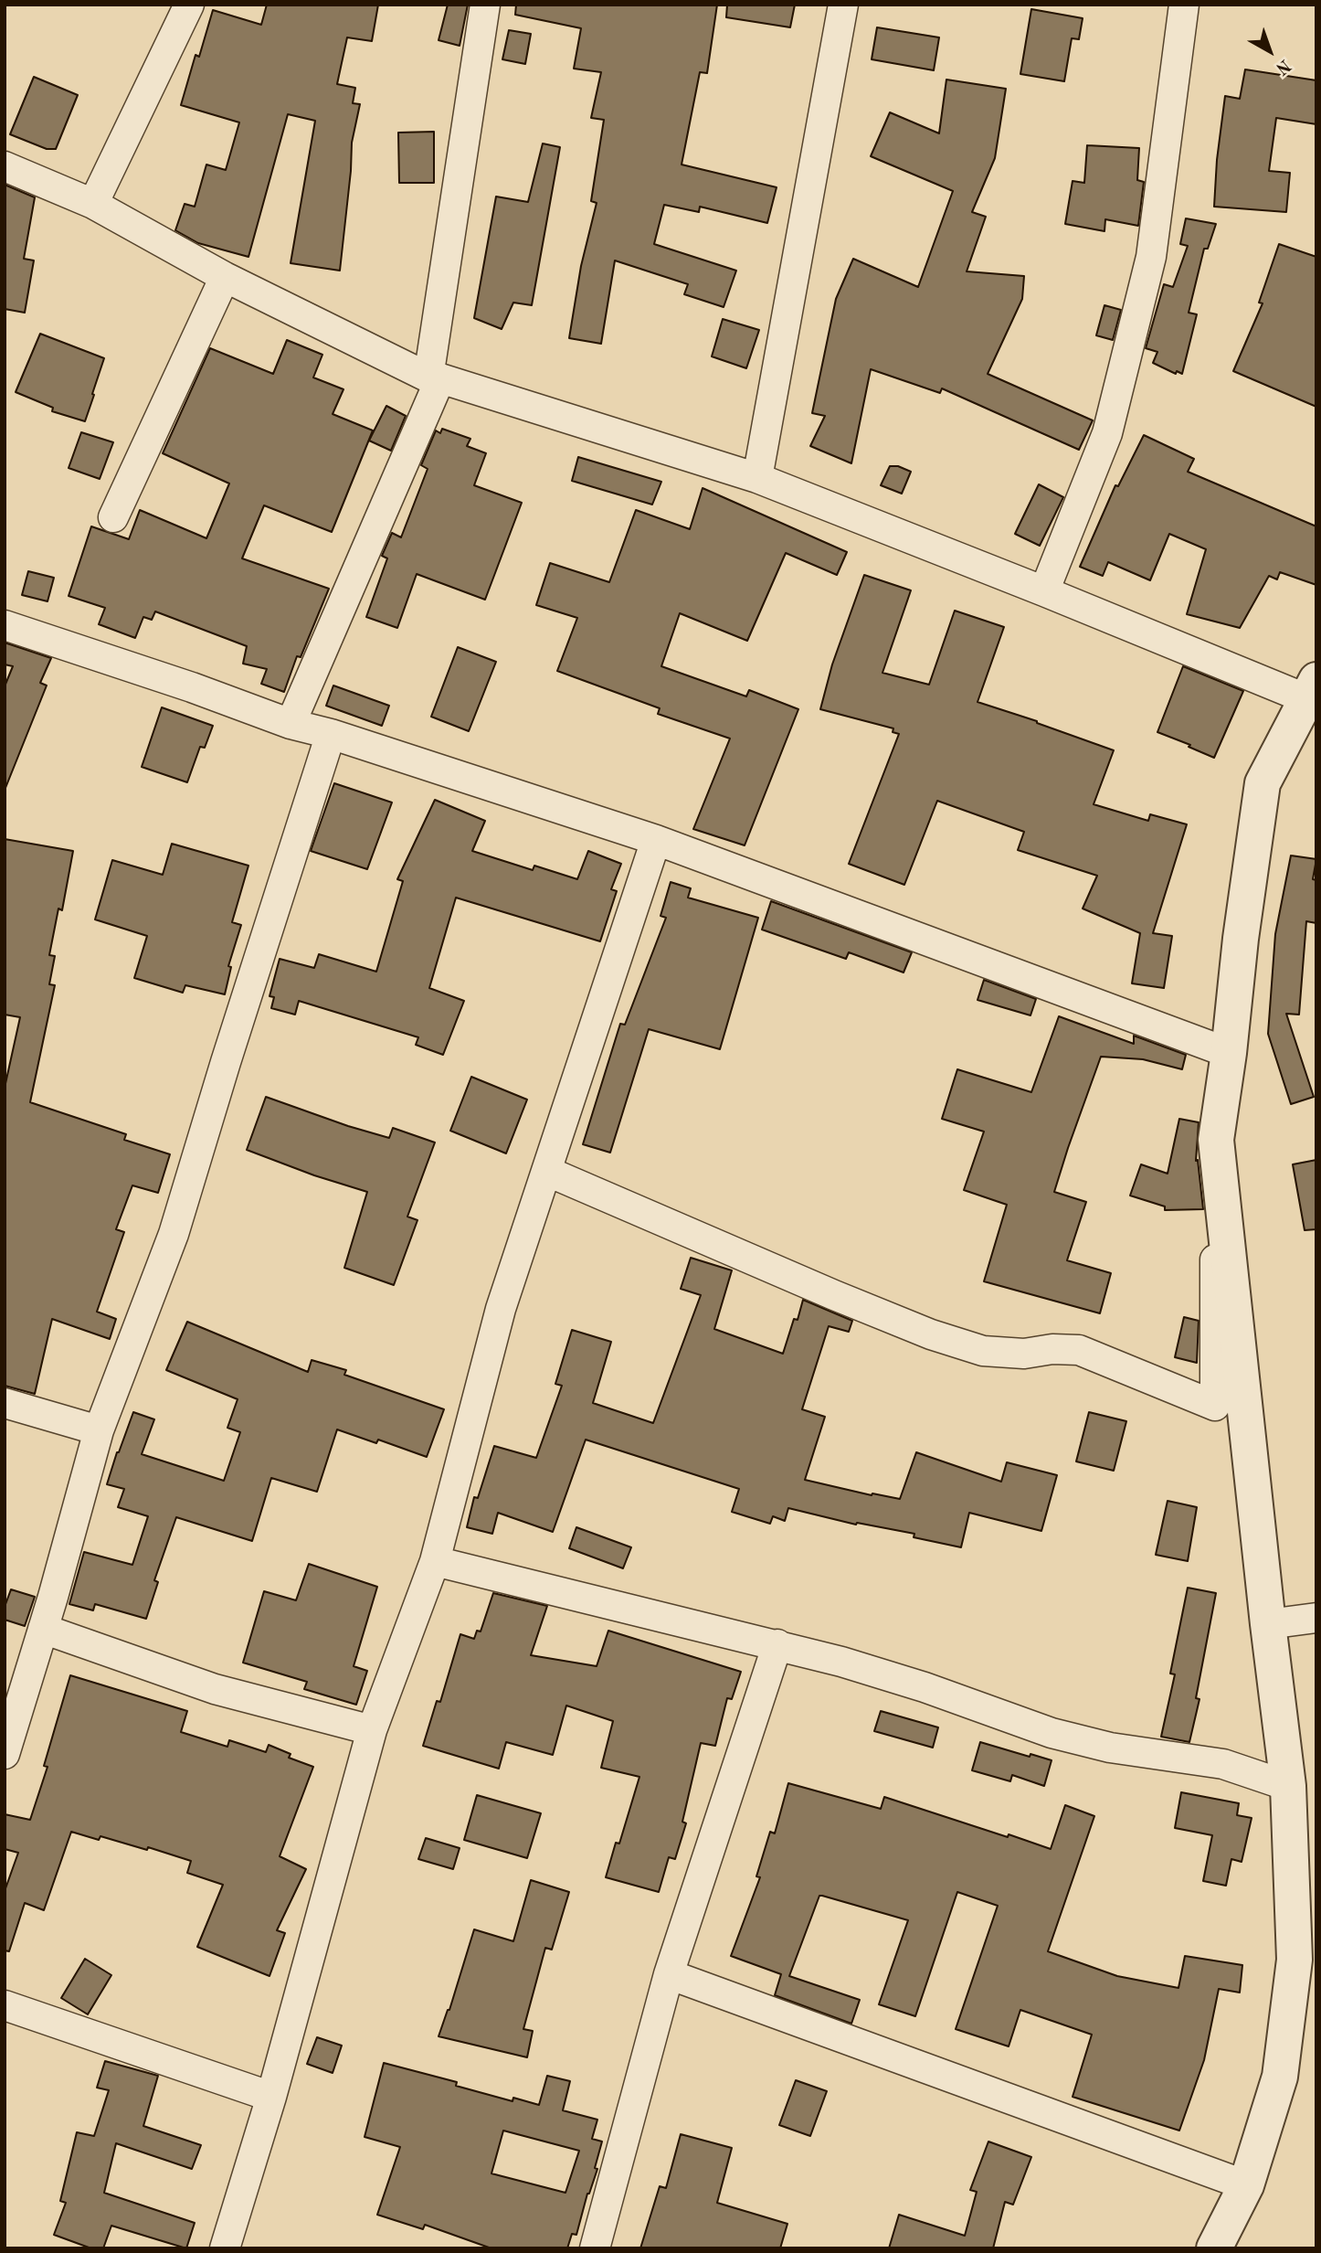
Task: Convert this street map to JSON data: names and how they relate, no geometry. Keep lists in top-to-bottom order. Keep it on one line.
{"north":"bottom right"}
